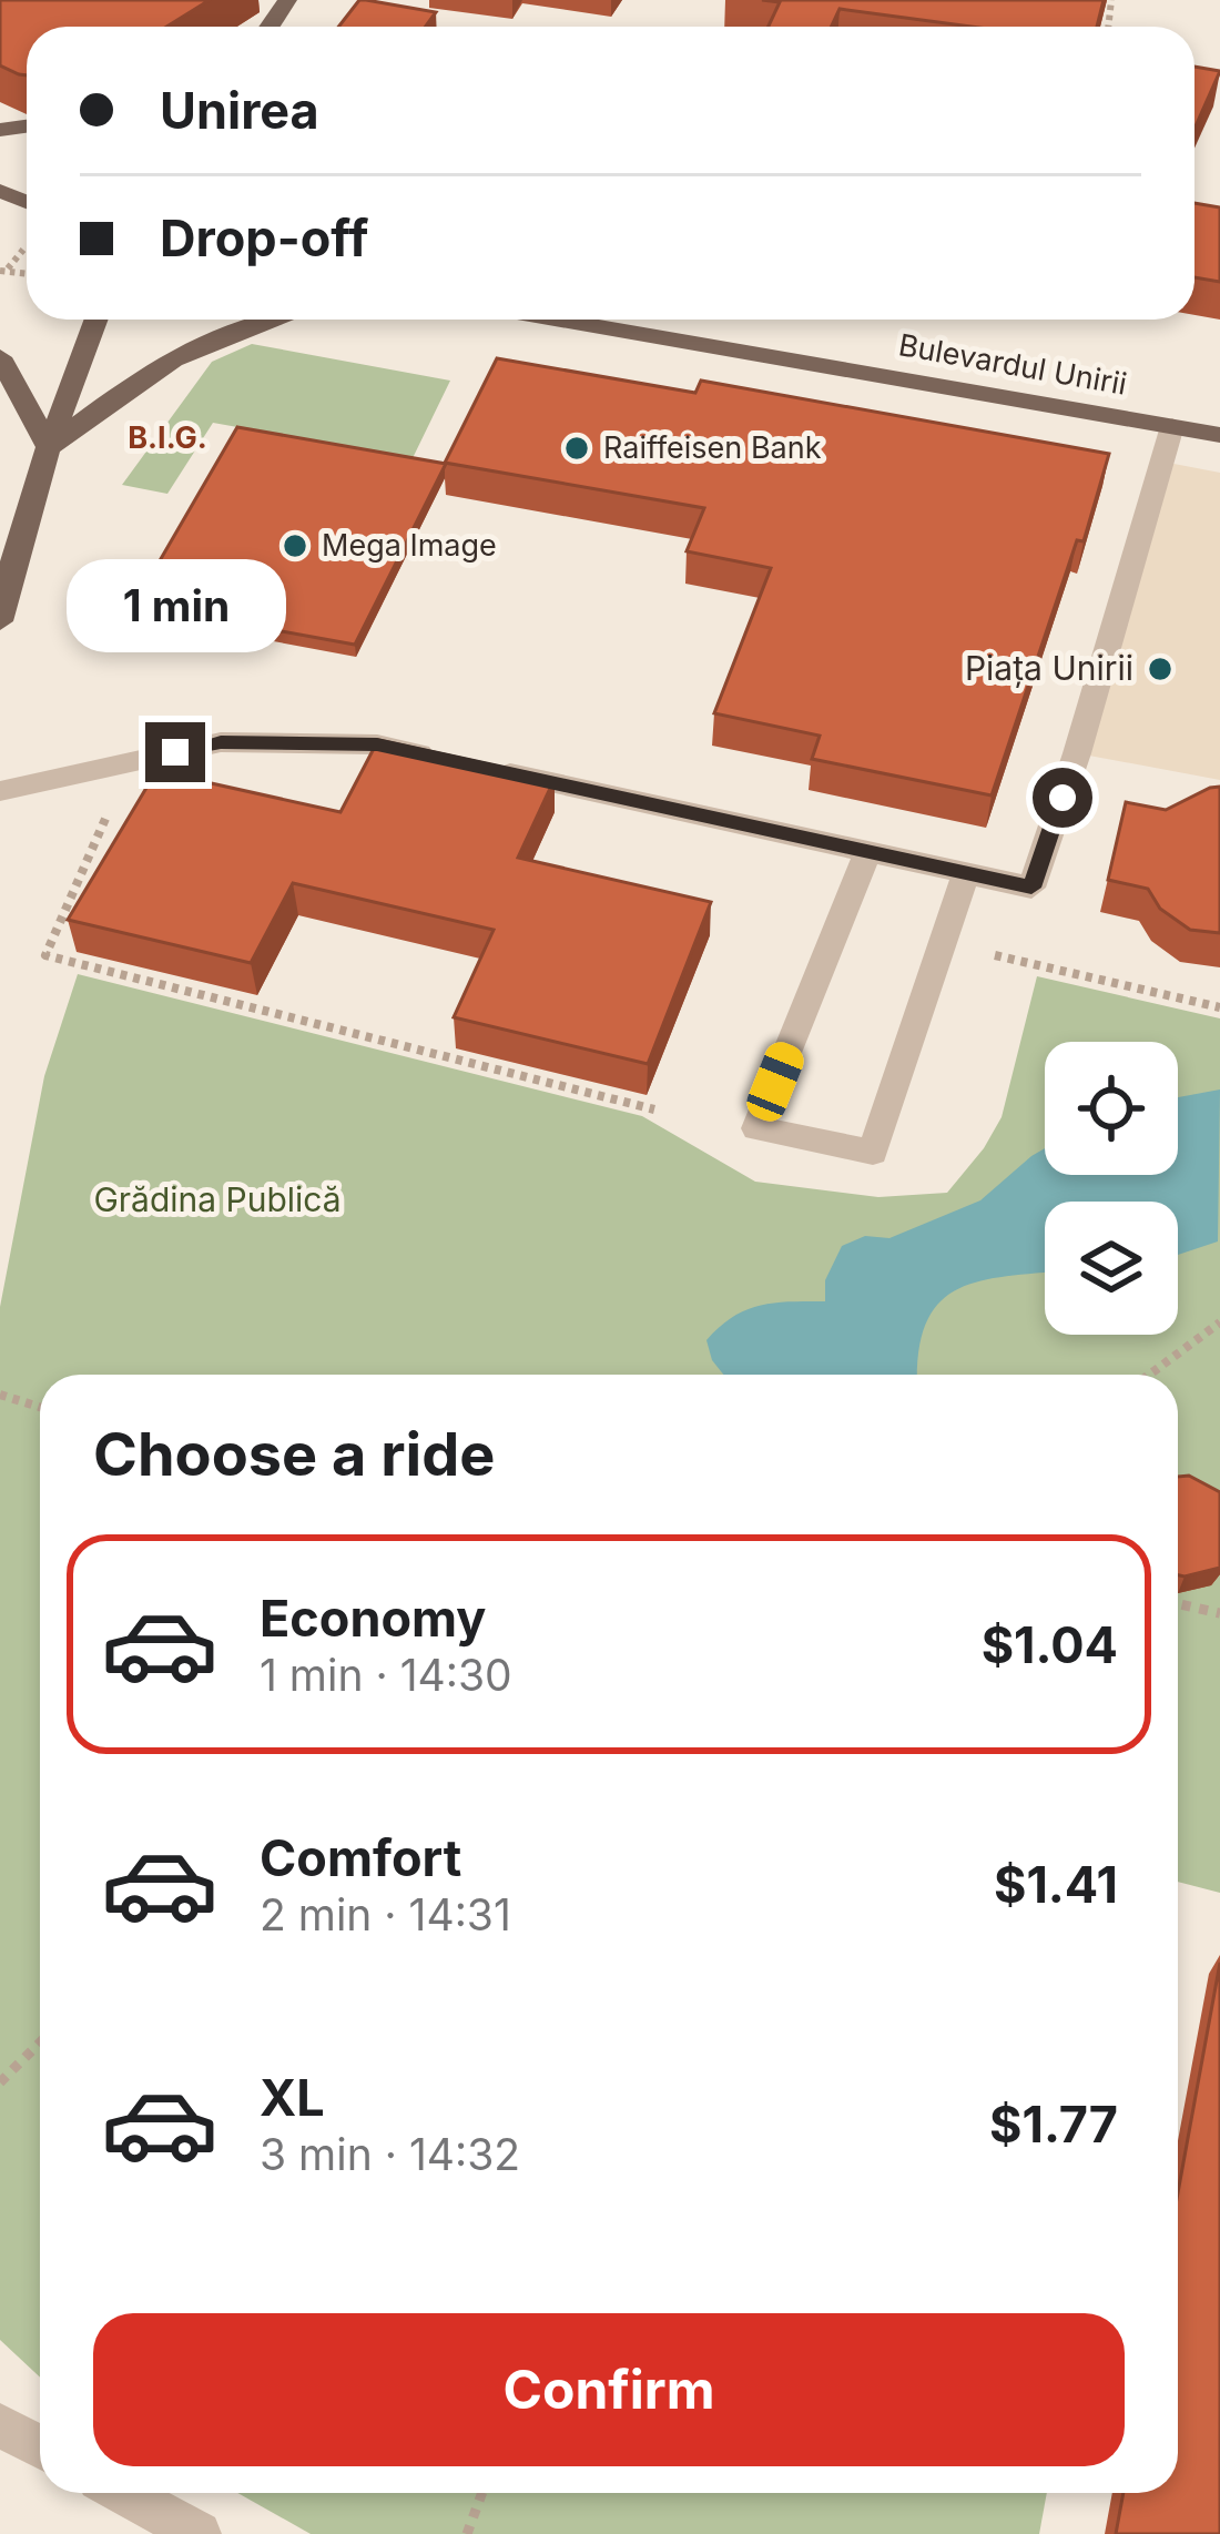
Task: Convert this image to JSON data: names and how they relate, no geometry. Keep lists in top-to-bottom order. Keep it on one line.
{"streets":{"main road":["Bulevardul Unirii"]},"districts":["B.I.G."],"parks":["Grădina Publică"],"places":["Raiffeisen Bank","Mega Image","Piața Unirii"],"page":{"banner":["Unirea","Drop-off"],"bubble":"1 min","heading":"Choose a ride","list":[{"name":"Economy","note":"1 min · 14:30","value":"$1.04"},{"name":"Comfort","note":"2 min · 14:31","value":"$1.41"},{"name":"XL","note":"3 min · 14:32","value":"$1.77"}],"buttons":"Confirm"}}
